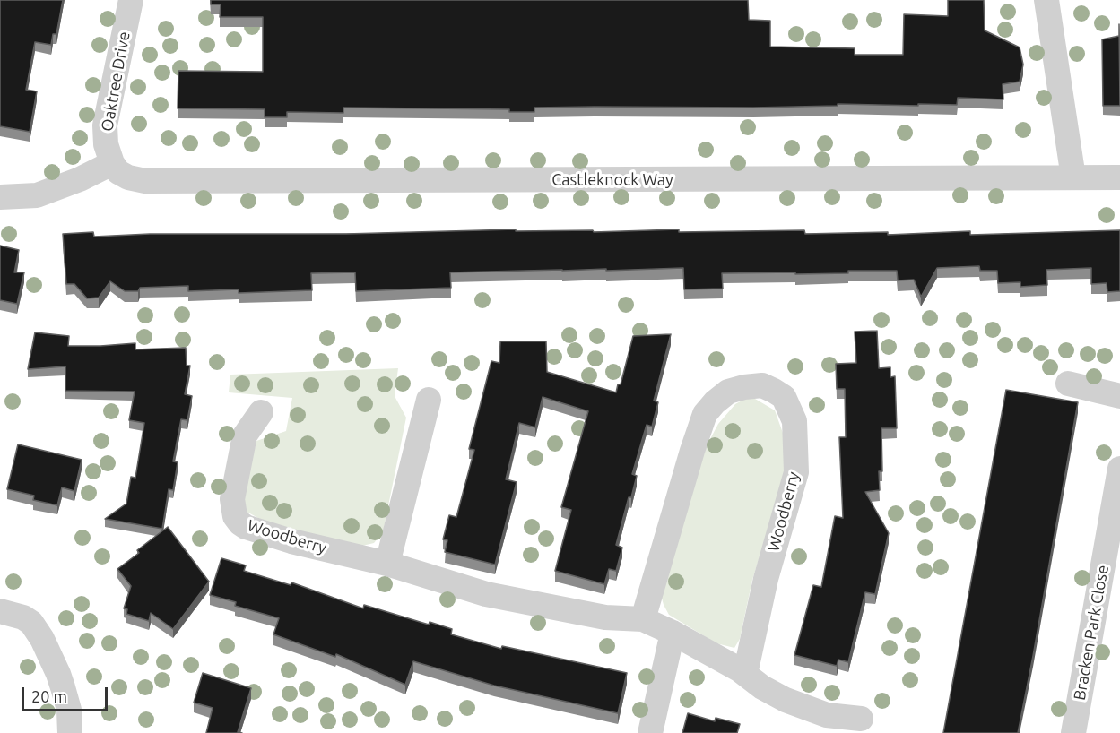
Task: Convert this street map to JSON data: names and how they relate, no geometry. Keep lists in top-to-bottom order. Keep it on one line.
{"streets":{"street":["Oaktree Drive","Castleknock Way","Woodberry","Bracken Park Close"]},"crossings":[["Oaktree Drive","Castleknock Way"]],"scale_bar":"20 m"}
